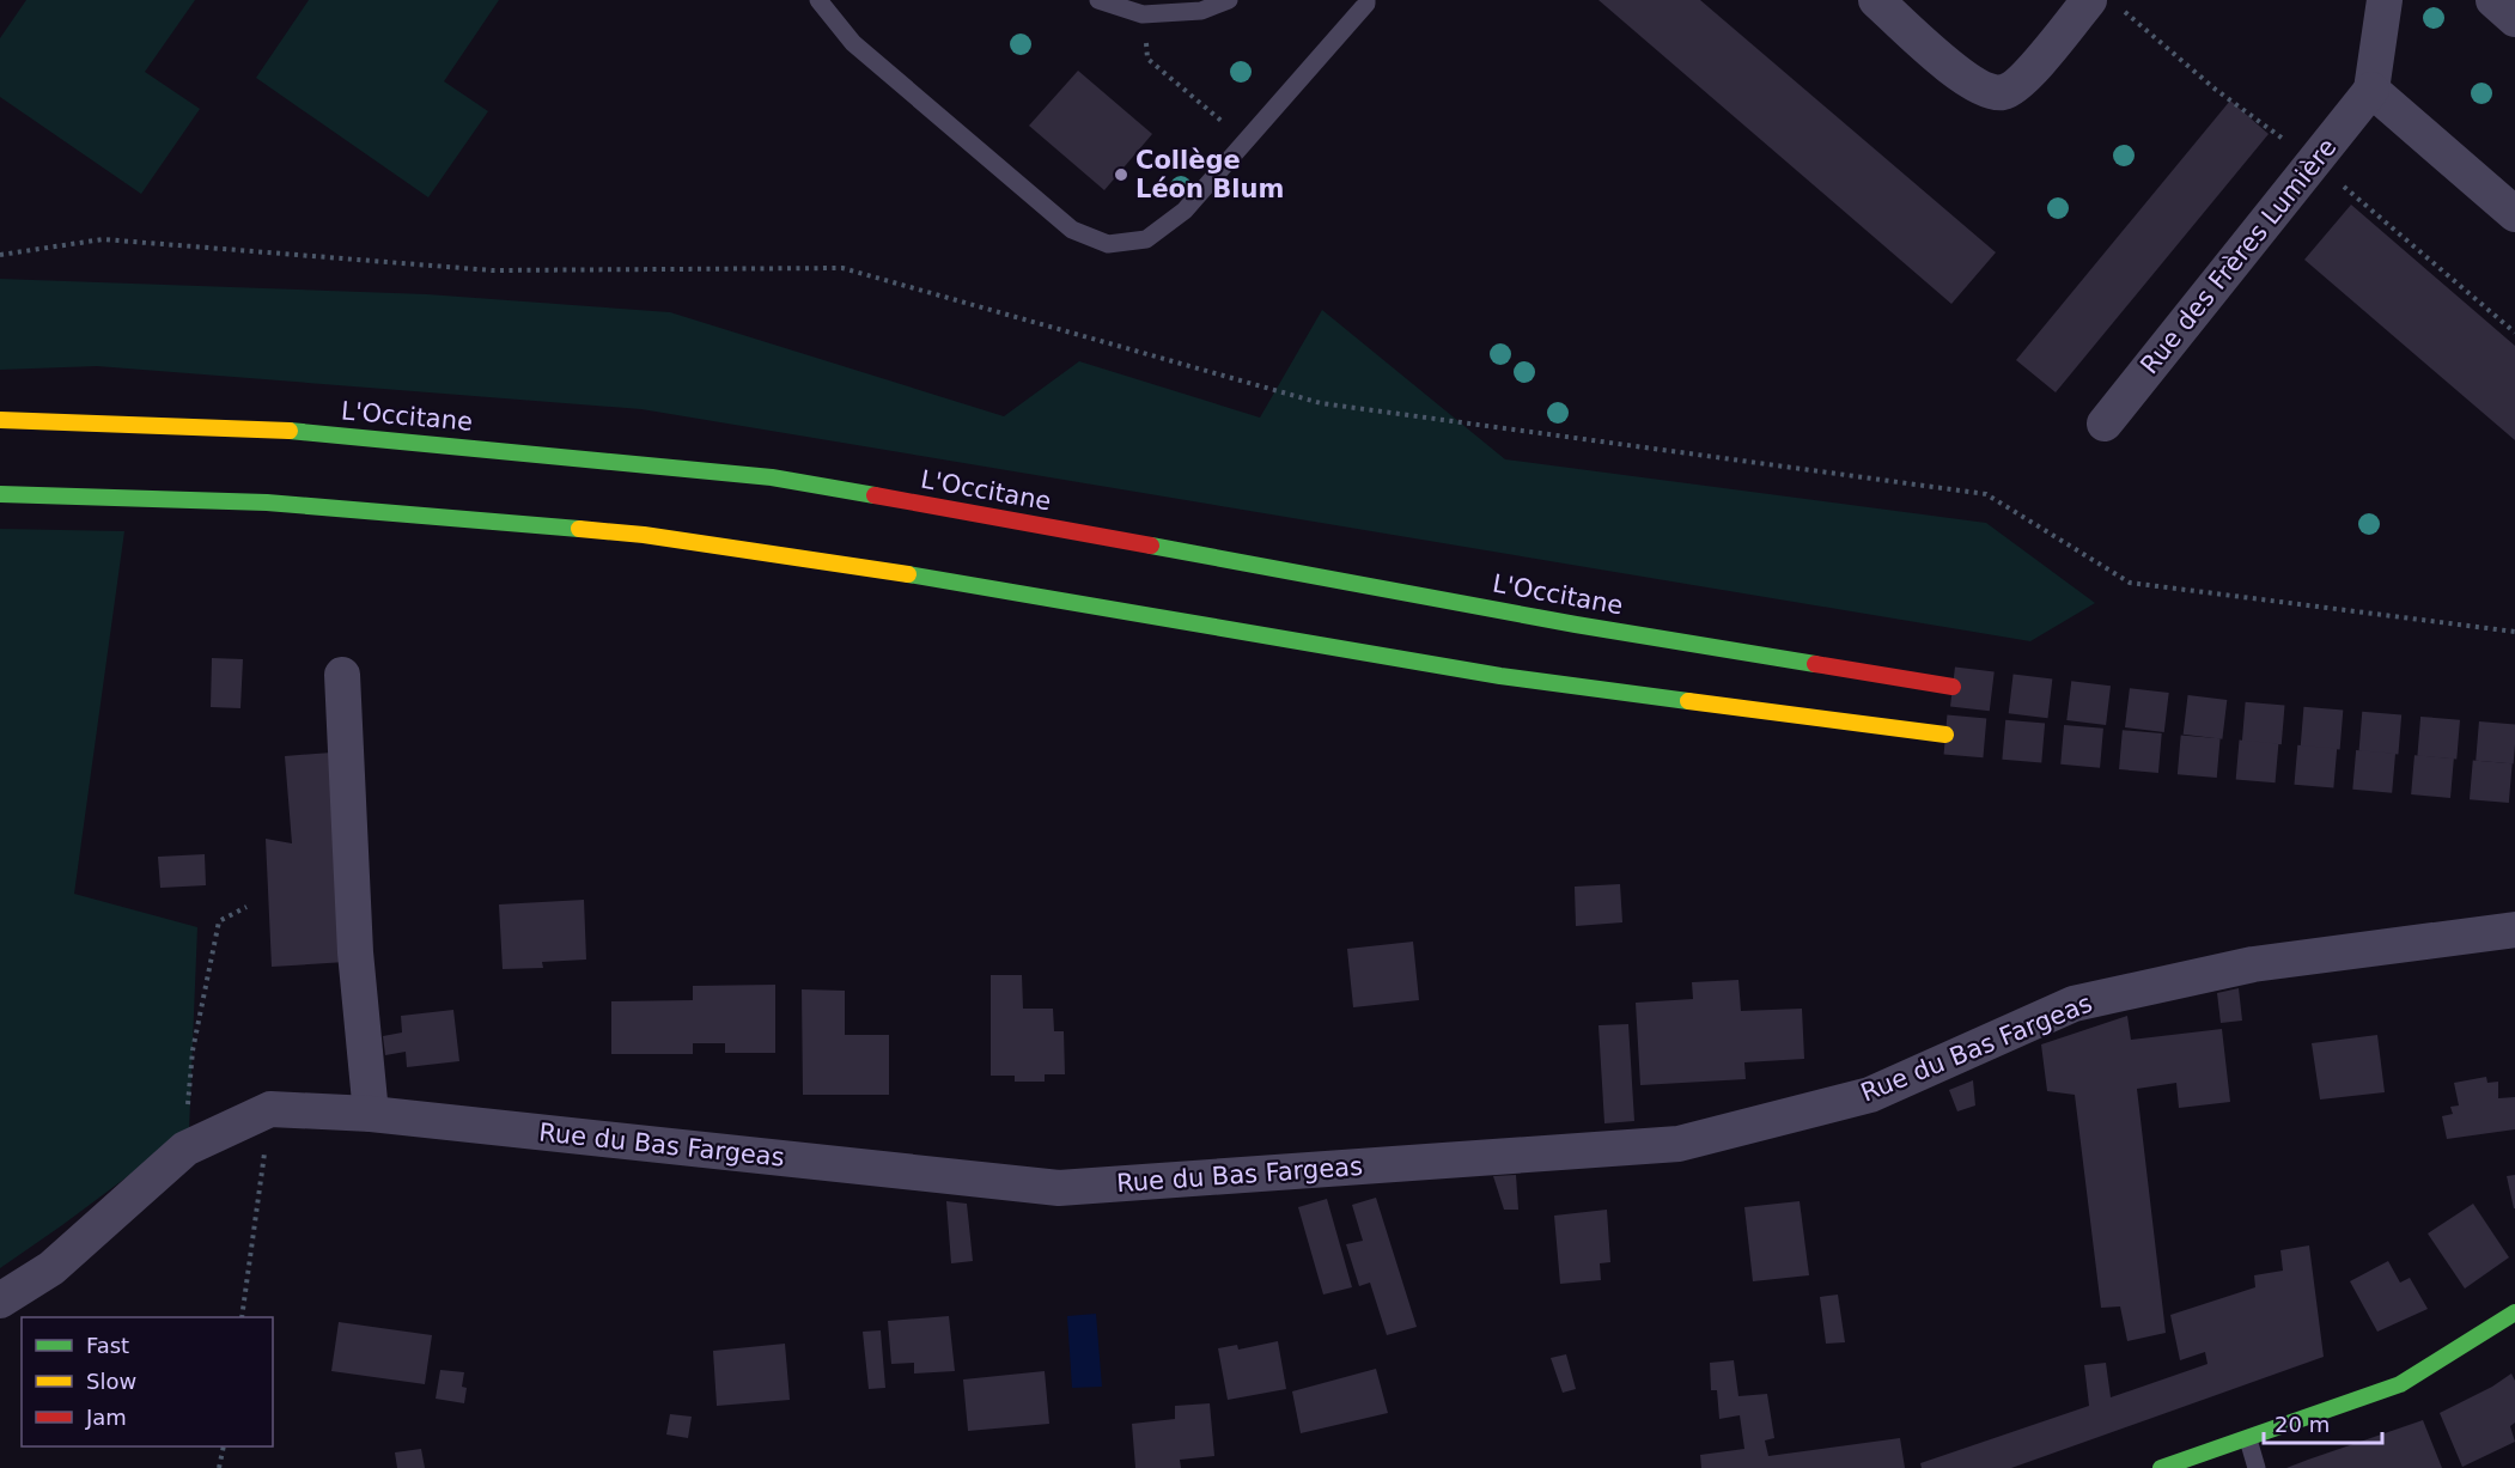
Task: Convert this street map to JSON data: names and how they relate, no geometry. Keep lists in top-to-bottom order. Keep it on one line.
{"streets":{"main road":["L'Occitane"],"street":["Rue des Frères Lumière","Rue du Bas Fargeas"]},"places":["Collège Léon Blum"],"legend":["Fast","Slow","Jam"],"scale_bar":"20 m"}
